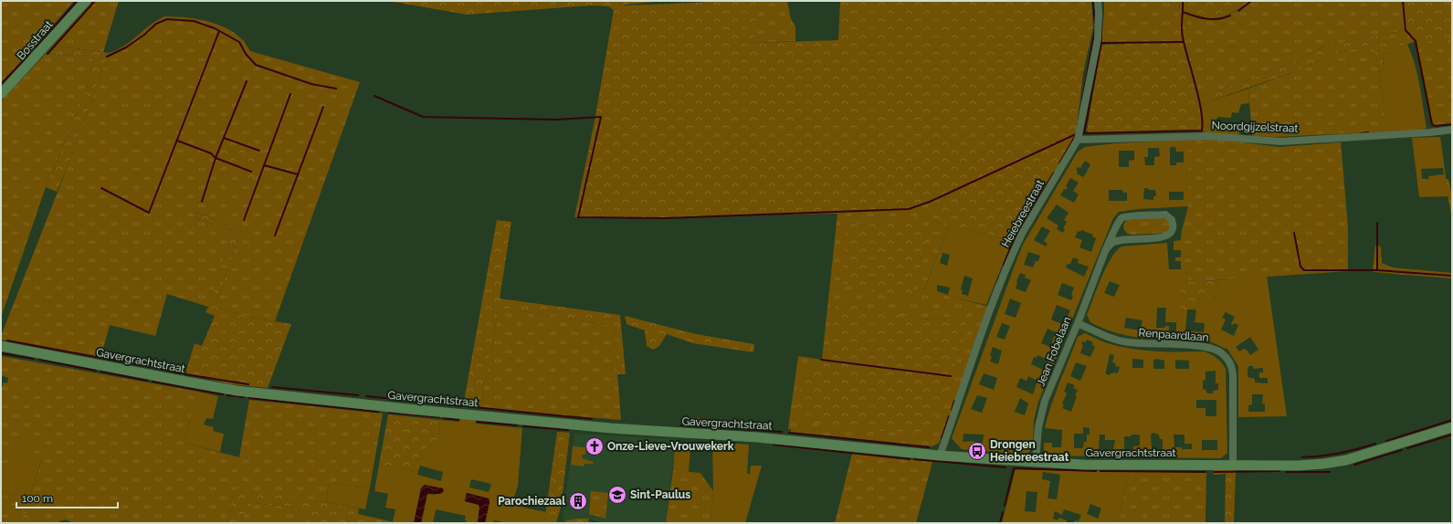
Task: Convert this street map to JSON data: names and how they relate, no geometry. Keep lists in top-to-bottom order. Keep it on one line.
{"streets":{"street":["Bosstraat","Noordgijzelstraat","Heiebreestraat","Renpaardlaan","Jean Fobelaan","Gavergrachtstraat"]},"crossings":[["Noordgijzelstraat","Heiebreestraat"],["Heiebreestraat","Gavergrachtstraat"],["Renpaardlaan","Jean Fobelaan"],["Renpaardlaan","Gavergrachtstraat"],["Jean Fobelaan","Gavergrachtstraat"]],"places":{"church":["Onze-Lieve-Vrouwekerk"],"bus stop":["Drongen Heiebreestraat"],"school or university":["Sint-Paulus"],"building":["Parochiezaal"]},"scale_bar":"100 m"}
